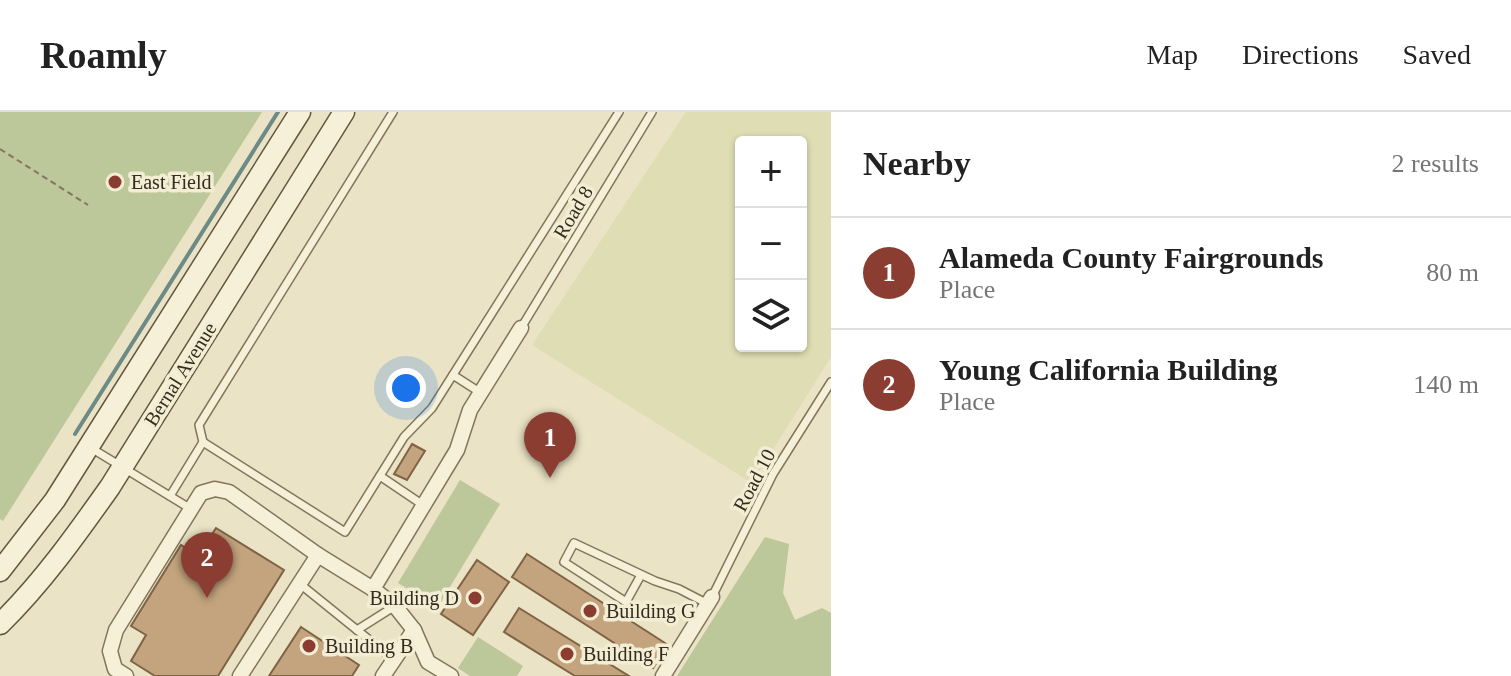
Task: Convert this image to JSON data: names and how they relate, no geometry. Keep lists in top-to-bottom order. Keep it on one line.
{"streets":{"main road":["Bernal Avenue"],"lane":["Road 8","Road 10"]},"places":["East Field","Building D","Building G","Building B","Building F"],"page":{"header":"Roamly","nav":["Map","Directions","Saved"],"heading":["Nearby","2 results"],"map_buttons":["+","−"],"list":[{"mark":"1","name":"Alameda County Fairgrounds","note":"Place","value":"80 m"},{"mark":"2","name":"Young California Building","note":"Place","value":"140 m"}],"pins":["1","2"]}}
